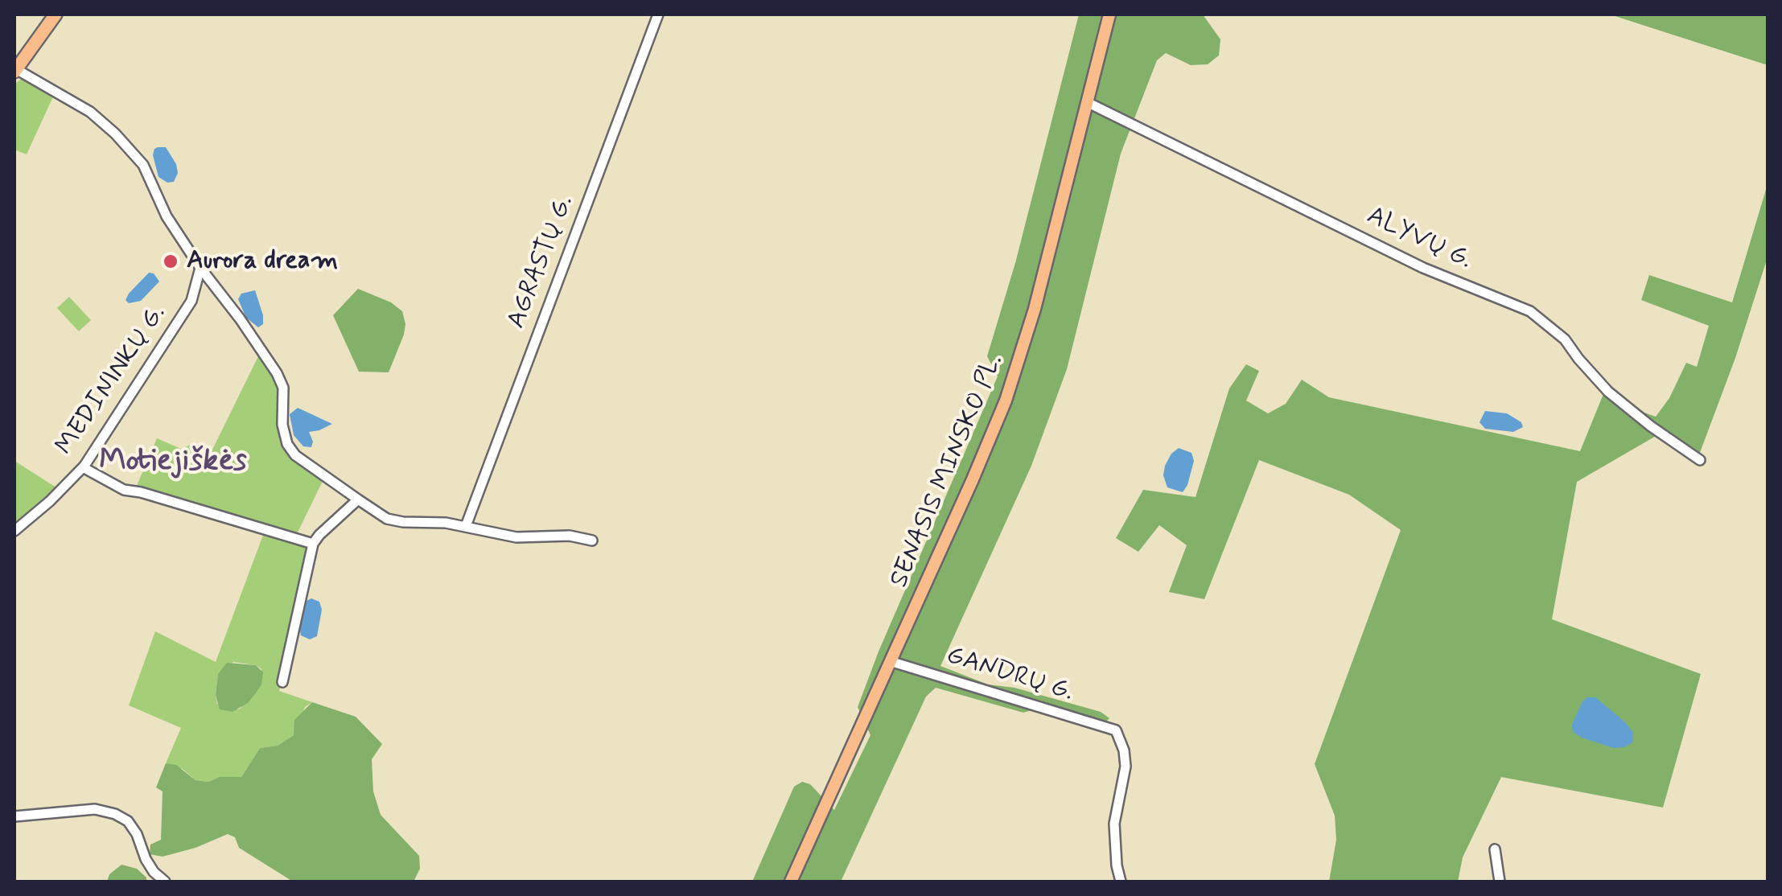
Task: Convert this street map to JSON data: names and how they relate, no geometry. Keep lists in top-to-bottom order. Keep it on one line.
{"streets":{"main road":["SENASIS MINSKO PL."],"street":["ALYVŲ G.","AGRASTŲ G.","MEDININKŲ G.","GANDRŲ G."]},"crossings":[["ALYVŲ G.","SENASIS MINSKO PL."],["SENASIS MINSKO PL.","GANDRŲ G."]],"districts":["Motiejiškės"],"places":["Aurora dream"]}
